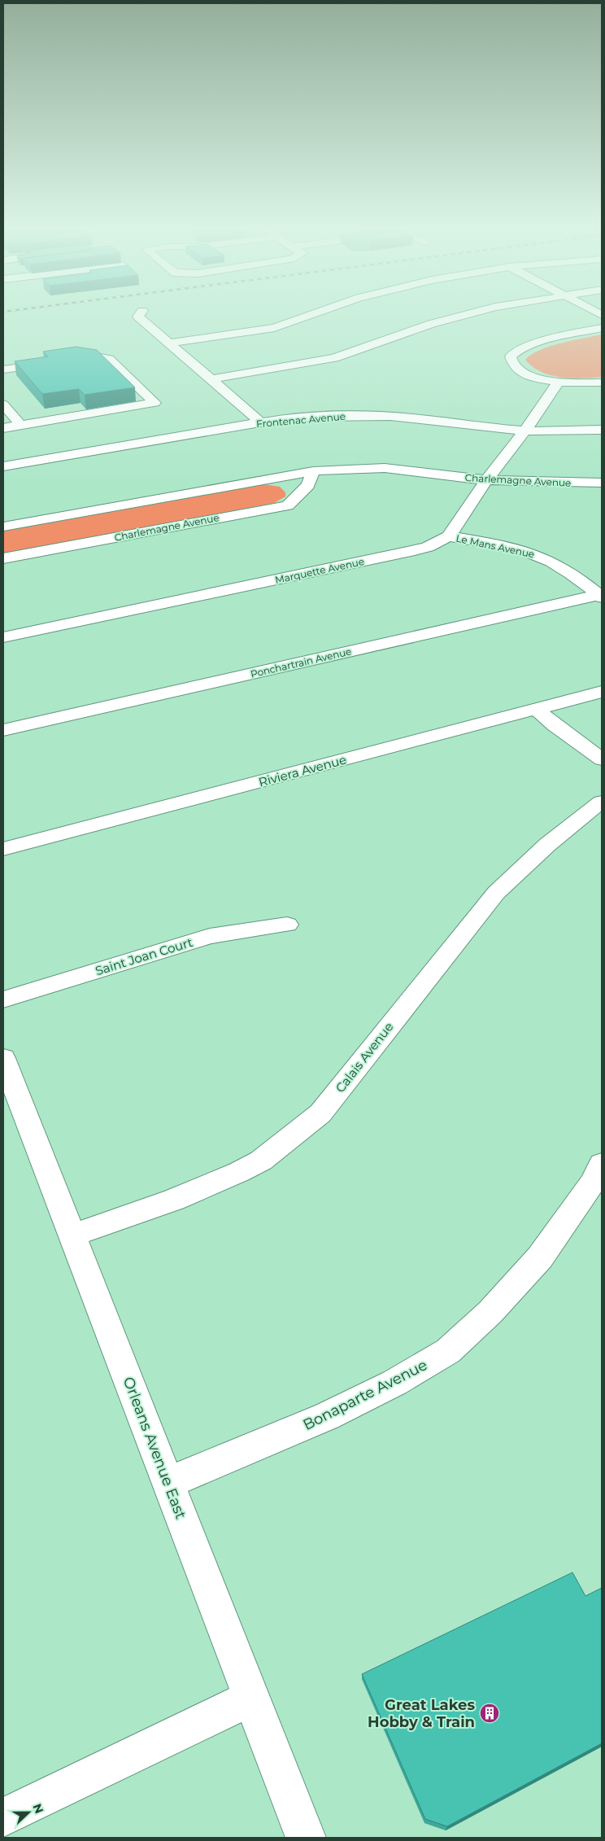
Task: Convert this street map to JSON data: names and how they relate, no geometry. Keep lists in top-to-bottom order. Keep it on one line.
{"streets":{"street":["Frontenac Avenue","Charlemagne Avenue","Le Mans Avenue","Marquette Avenue","Ponchartrain Avenue","Riviera Avenue","Saint Joan Court","Calais Avenue","Bonaparte Avenue","Orleans Avenue East"]},"crossings":[["Frontenac Avenue","Marquette Avenue"],["Charlemagne Avenue","Marquette Avenue"],["Le Mans Avenue","Marquette Avenue"],["Le Mans Avenue","Ponchartrain Avenue"],["Calais Avenue","Orleans Avenue East"],["Bonaparte Avenue","Orleans Avenue East"]],"places":{"building":["Great Lakes Hobby & Train"]},"north":"right"}
